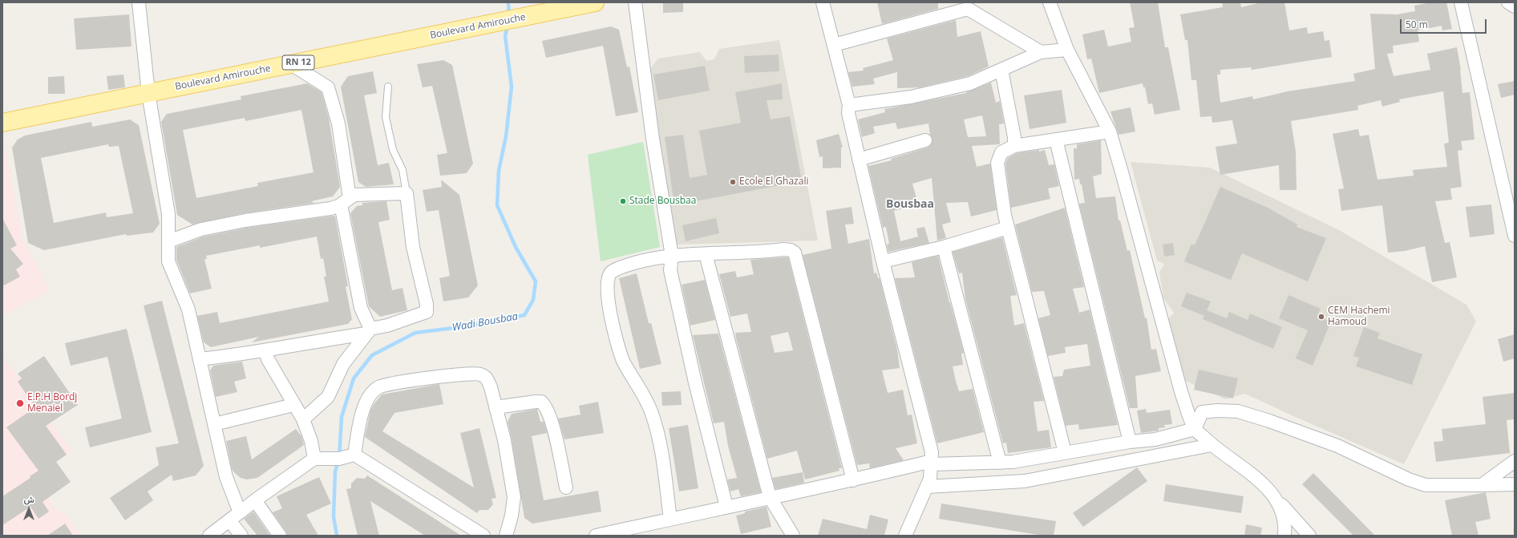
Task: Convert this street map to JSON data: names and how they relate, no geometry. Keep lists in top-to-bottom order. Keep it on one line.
{"streets":{"main road":["Boulevard Amirouche","RN 12"]},"districts":["Bousbaa"],"water":["Wadi Bousbaa"],"places":["Ecole El Ghazali","Stade Bousbaa","CEM Hachemi Hamoud","E.P.H Bordj Menaiel"],"scale_bar":"50 m","north":"top"}
